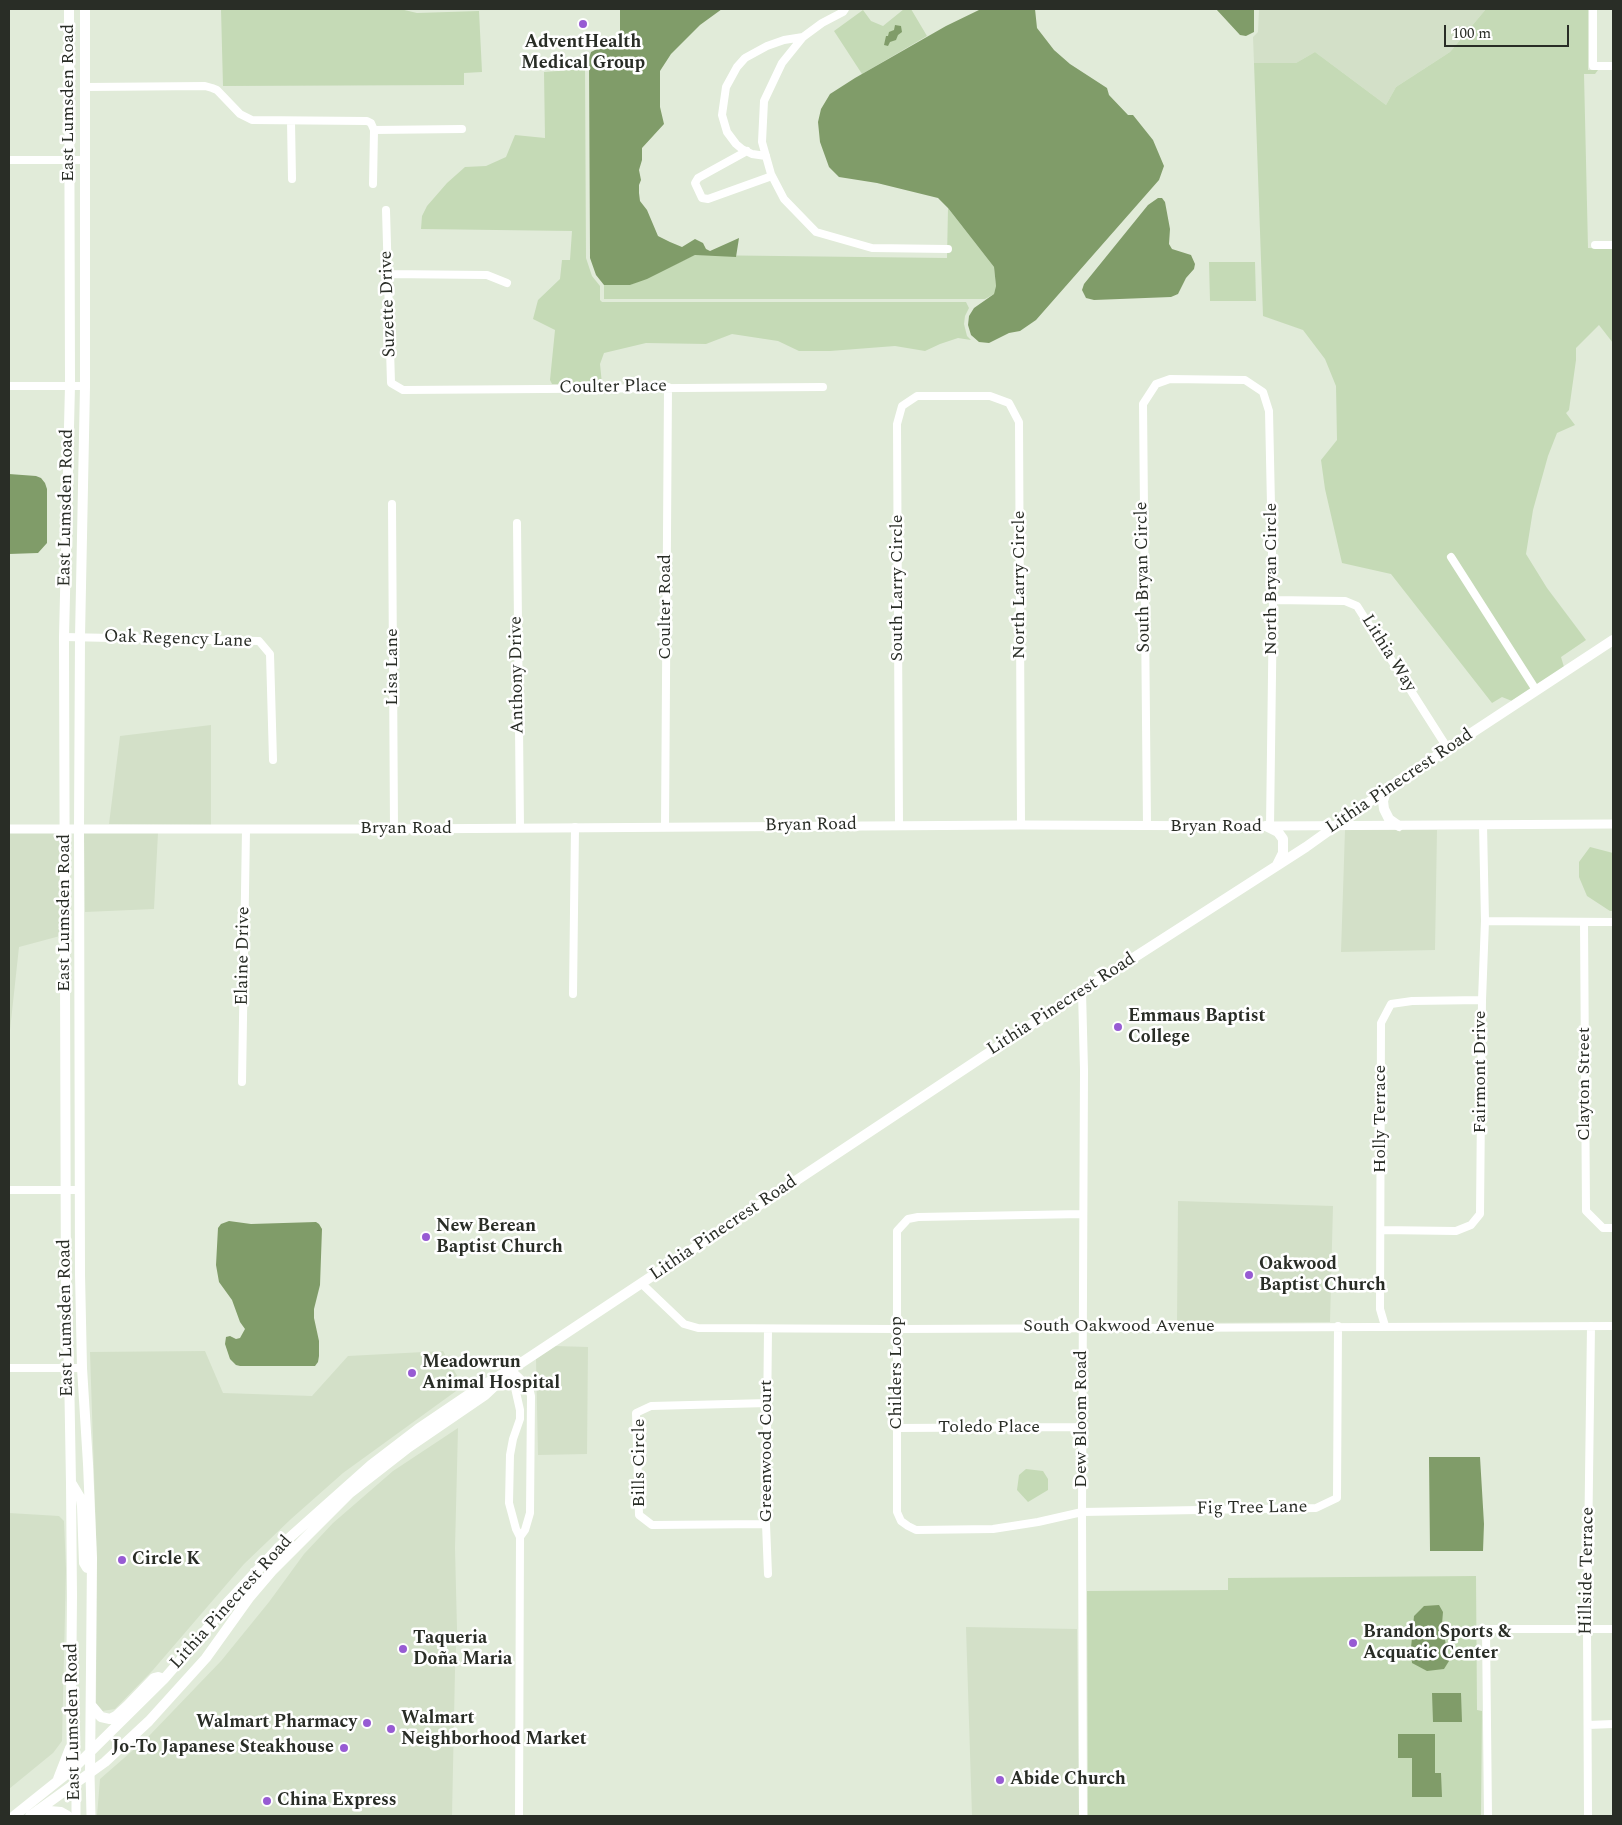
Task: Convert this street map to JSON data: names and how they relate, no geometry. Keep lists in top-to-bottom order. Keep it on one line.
{"streets":{"main road":["East Lumsden Road","Lithia Pinecrest Road"],"street":["Suzette Drive","Coulter Place","South Bryan Circle","North Bryan Circle","North Larry Circle","South Larry Circle","Coulter Road","Oak Regency Lane","Lithia Way","Lisa Lane","Anthony Drive","Bryan Road","Elaine Drive","Fairmont Drive","Clayton Street","Holly Terrace","South Oakwood Avenue","Childers Loop","Dew Bloom Road","Toledo Place","Greenwood Court","Bills Circle","Fig Tree Lane","Hillside Terrace"]},"crossings":[["East Lumsden Road","Oak Regency Lane"],["East Lumsden Road","Lithia Pinecrest Road"],["East Lumsden Road","Bryan Road"],["Suzette Drive","Coulter Place"],["Coulter Place","Coulter Road"],["South Bryan Circle","North Bryan Circle"],["South Bryan Circle","Bryan Road"],["North Bryan Circle","Lithia Way"],["North Bryan Circle","Bryan Road"],["North Larry Circle","South Larry Circle"],["North Larry Circle","Bryan Road"],["South Larry Circle","Bryan Road"],["Coulter Road","Bryan Road"],["Lithia Way","Lithia Pinecrest Road"],["Lisa Lane","Bryan Road"],["Anthony Drive","Bryan Road"],["Lithia Pinecrest Road","Bryan Road"],["Lithia Pinecrest Road","South Oakwood Avenue"],["Lithia Pinecrest Road","Dew Bloom Road"],["Bryan Road","Elaine Drive"],["Bryan Road","Fairmont Drive"],["Fairmont Drive","Holly Terrace"],["Holly Terrace","South Oakwood Avenue"],["South Oakwood Avenue","Childers Loop"],["South Oakwood Avenue","Dew Bloom Road"],["South Oakwood Avenue","Greenwood Court"],["South Oakwood Avenue","Fig Tree Lane"],["South Oakwood Avenue","Hillside Terrace"],["Childers Loop","Dew Bloom Road"],["Childers Loop","Toledo Place"],["Childers Loop","Fig Tree Lane"],["Dew Bloom Road","Toledo Place"],["Dew Bloom Road","Fig Tree Lane"],["Greenwood Court","Bills Circle"]],"places":["AdventHealth Medical Group","Emmaus Baptist College","New Berean Baptist Church","Oakwood Baptist Church","Meadowrun Animal Hospital","Circle K","Brandon Sports & Acquatic Center","Taqueria Doña Maria","Walmart Pharmacy","Walmart Neighborhood Market","Jo-To Japanese Steakhouse","Abide Church","China Express"],"scale_bar":"100 m"}
